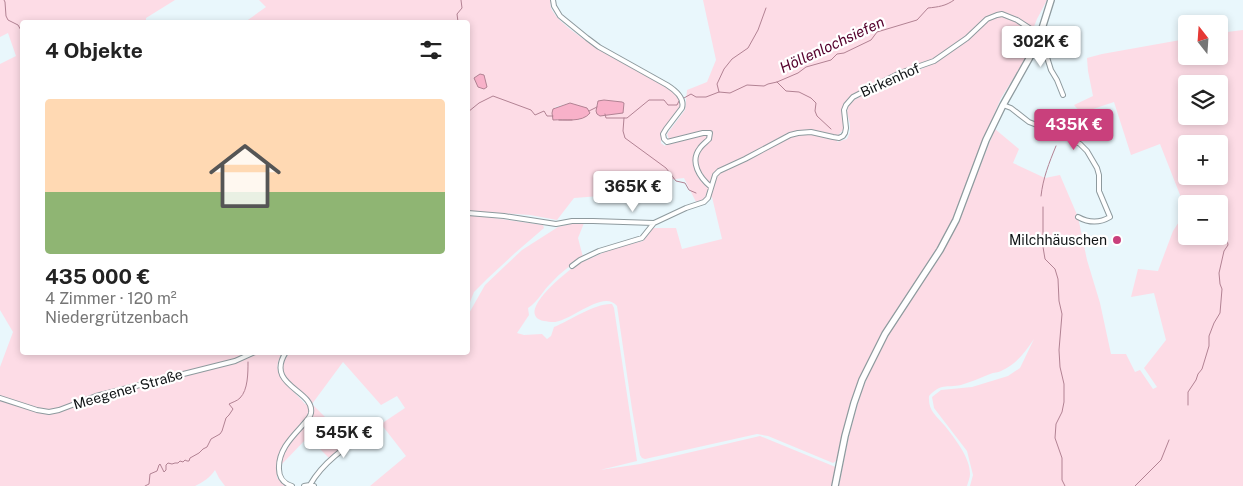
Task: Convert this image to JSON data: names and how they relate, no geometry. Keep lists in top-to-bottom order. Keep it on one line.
{"streets":{"street":["Birkenhof","Meegener Straße"]},"water":["Höllenlochsiefen"],"places":["Milchhäuschen"],"north":"top","page":{"map_buttons":["+","−"],"heading":"4 Objekte","price":["302K €","435K €","365K €","545K €"],"list":[{"name":"435 000 €","note":"4 Zimmer · 120 m² · Niedergrützenbach"}]}}
